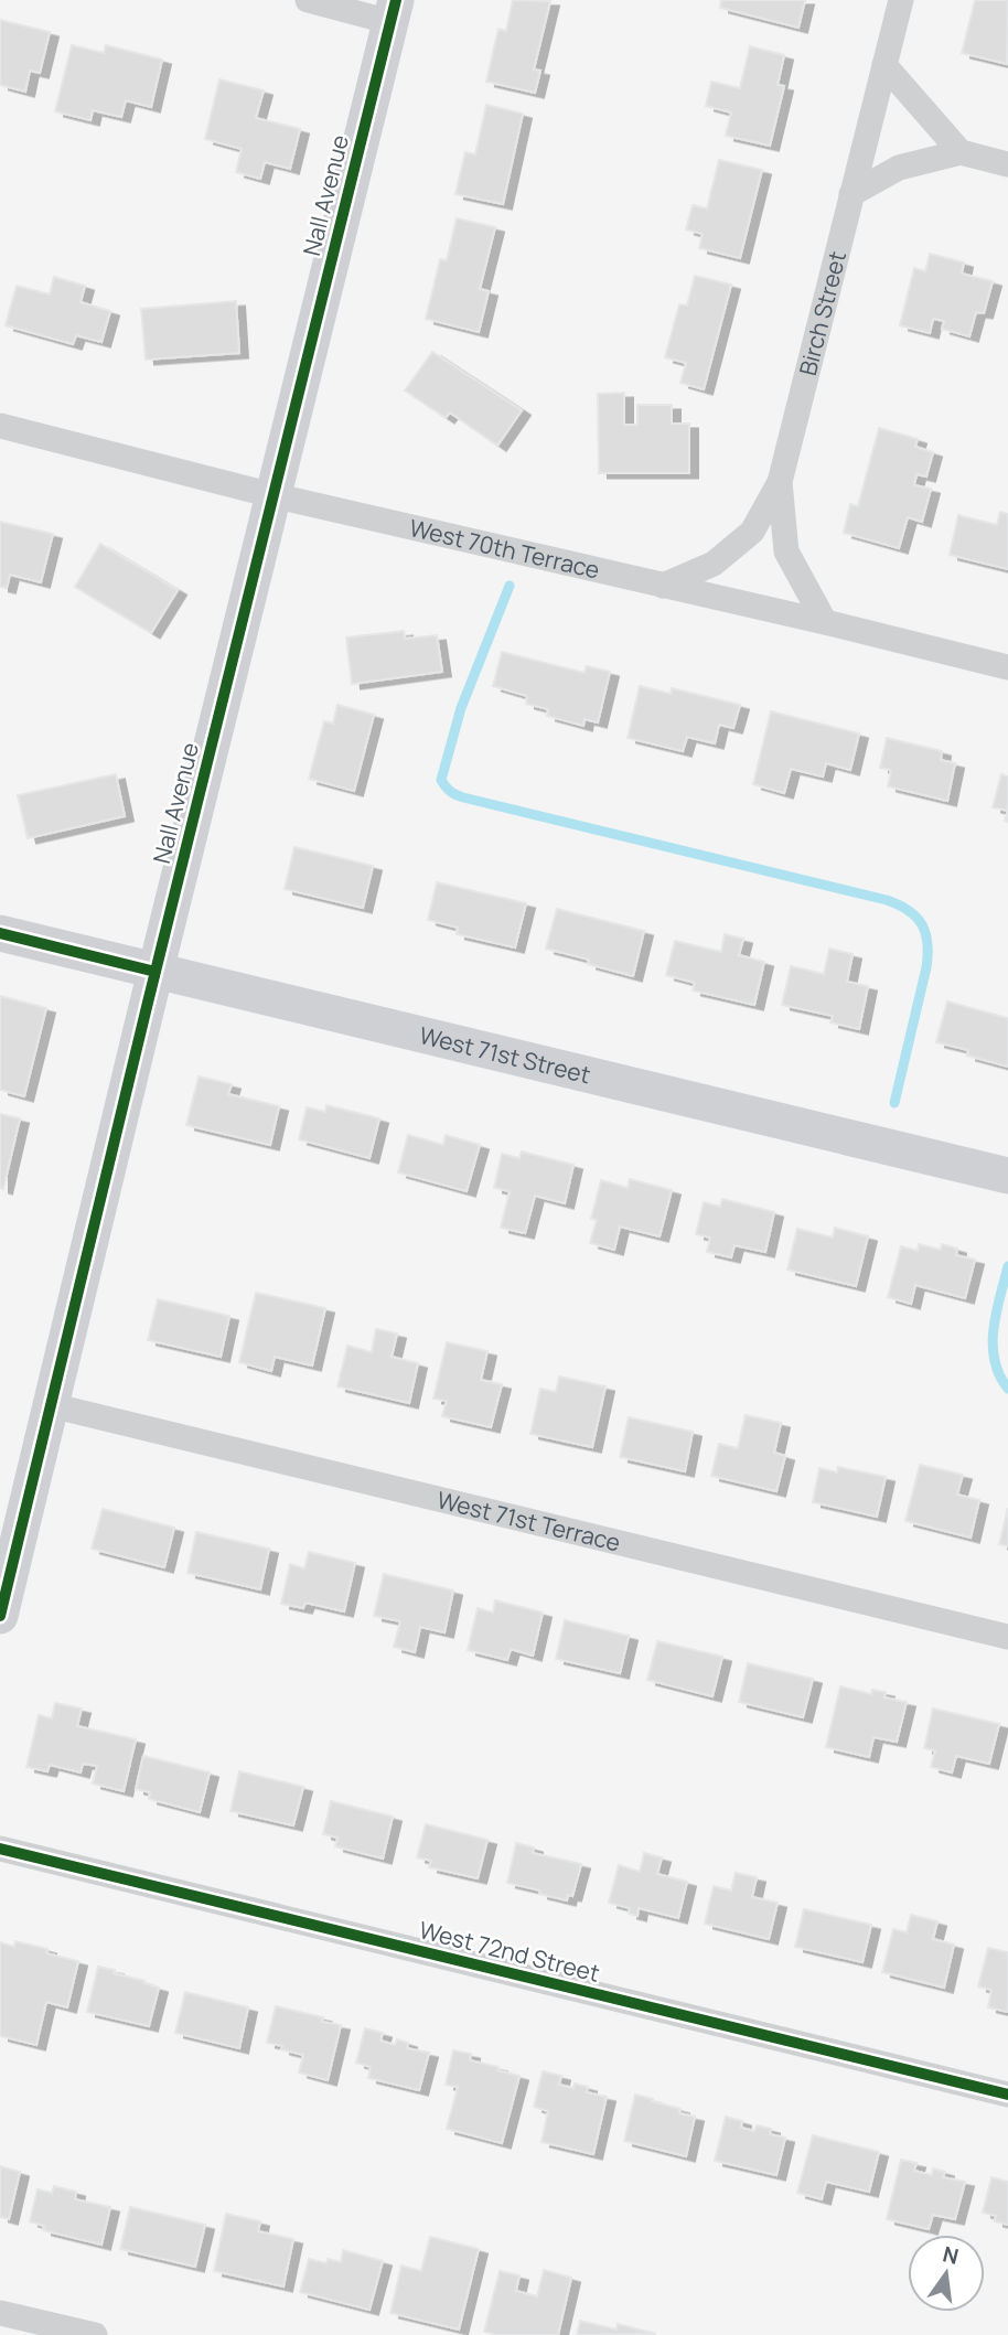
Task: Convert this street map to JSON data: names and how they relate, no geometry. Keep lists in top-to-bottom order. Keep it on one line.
{"streets":{"main road":["Nall Avenue","West 71st Street"],"street":["Birch Street","West 70th Terrace","West 71st Terrace","West 72nd Street"]},"crossings":[["Nall Avenue","West 70th Terrace"],["Nall Avenue","West 71st Street"],["Nall Avenue","West 71st Terrace"],["Birch Street","West 70th Terrace"]],"north":"top"}
